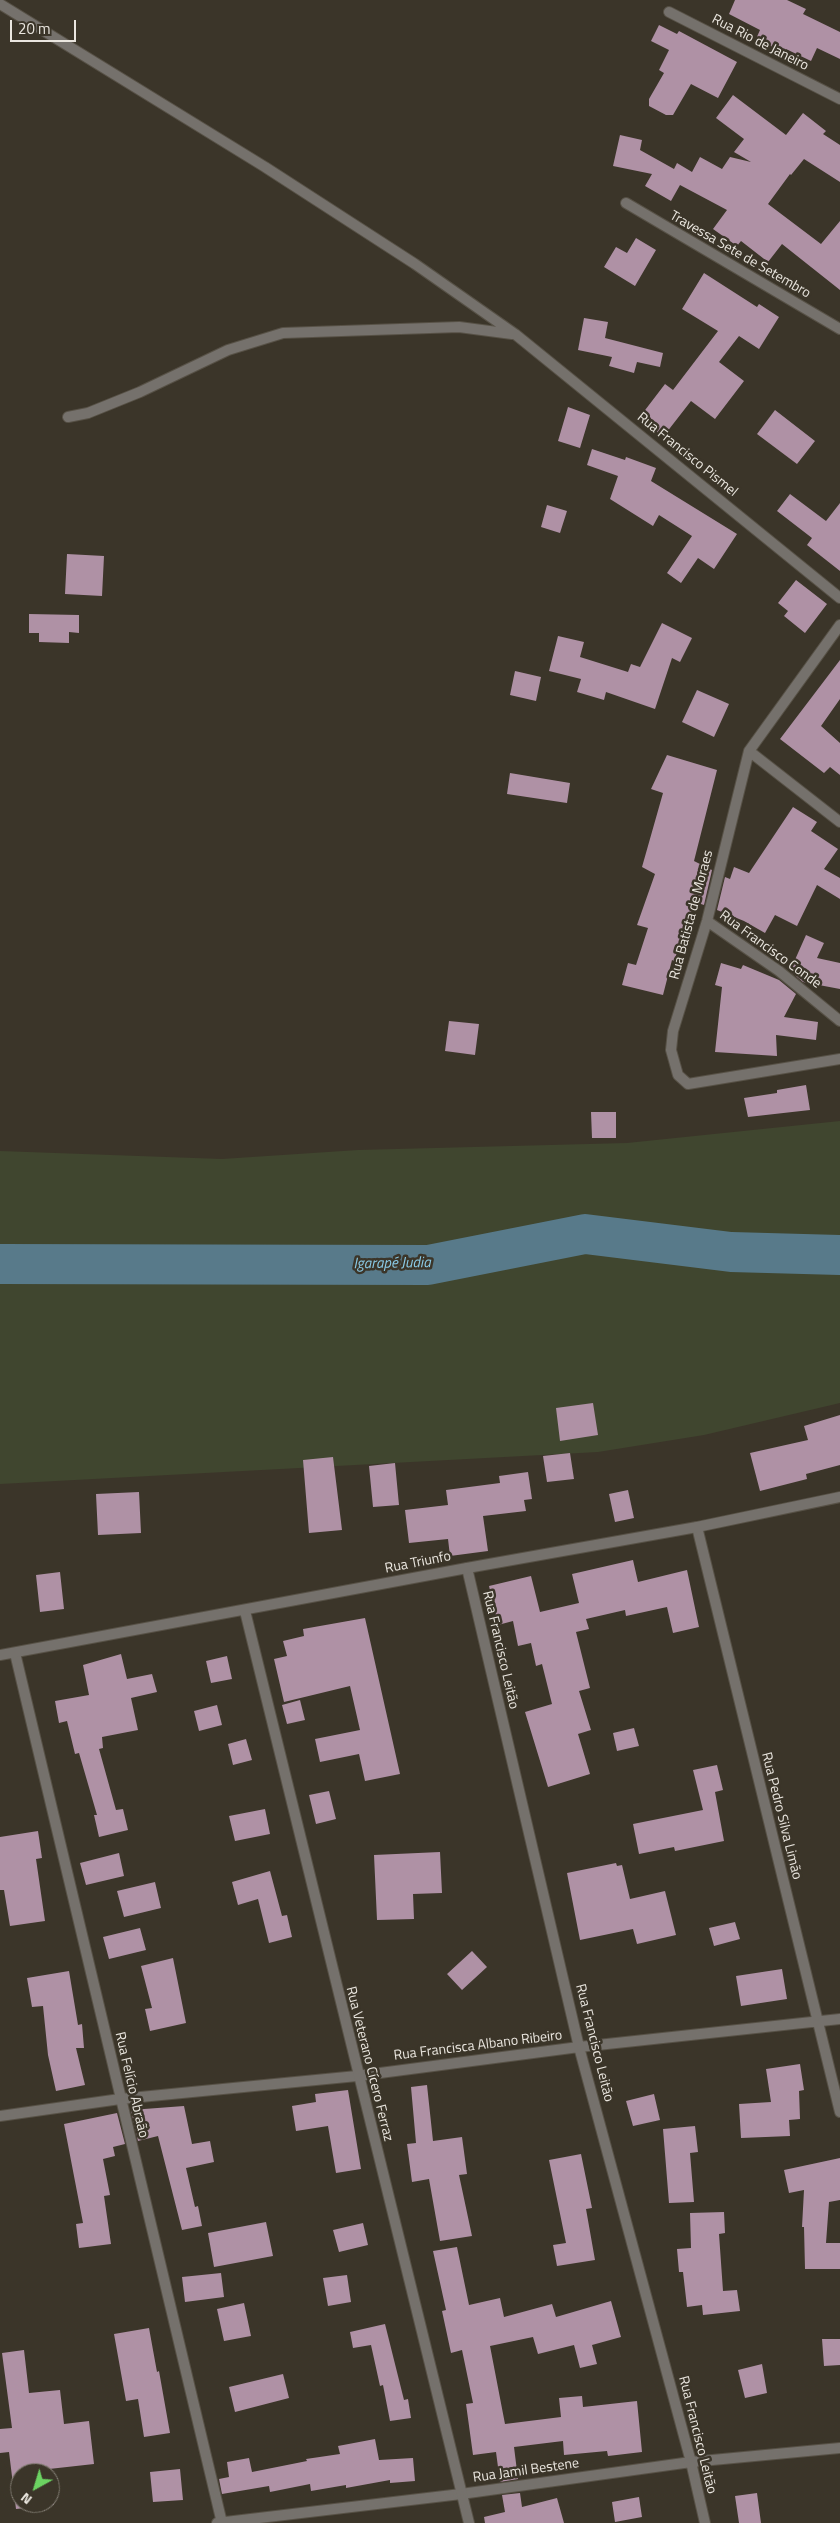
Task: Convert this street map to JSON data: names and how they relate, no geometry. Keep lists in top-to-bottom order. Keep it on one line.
{"streets":{"street":["Rua Rio de Janeiro","Travessa Sete de Setembro","Rua Francisco Pismel","Rua Batista de Moraes","Rua Francisco Conde","Rua Triunfo","Rua Francisco Leitão","Rua Pedro Silva Limão","Rua Francisca Albano Ribeiro","Rua Veterano Cícero Ferraz","Rua Felício Abraão","Rua Jamil Bestene"]},"crossings":[["Rua Batista de Moraes","Rua Francisco Conde"],["Rua Triunfo","Rua Francisco Leitão"],["Rua Triunfo","Rua Pedro Silva Limão"],["Rua Triunfo","Rua Veterano Cícero Ferraz"],["Rua Triunfo","Rua Felício Abraão"],["Rua Francisco Leitão","Rua Francisca Albano Ribeiro"],["Rua Francisco Leitão","Rua Jamil Bestene"],["Rua Pedro Silva Limão","Rua Francisca Albano Ribeiro"],["Rua Francisca Albano Ribeiro","Rua Veterano Cícero Ferraz"],["Rua Francisca Albano Ribeiro","Rua Felício Abraão"],["Rua Veterano Cícero Ferraz","Rua Jamil Bestene"],["Rua Felício Abraão","Rua Jamil Bestene"]],"water":["Igarapé Judia"],"scale_bar":"20 m","north":"bottom left"}
